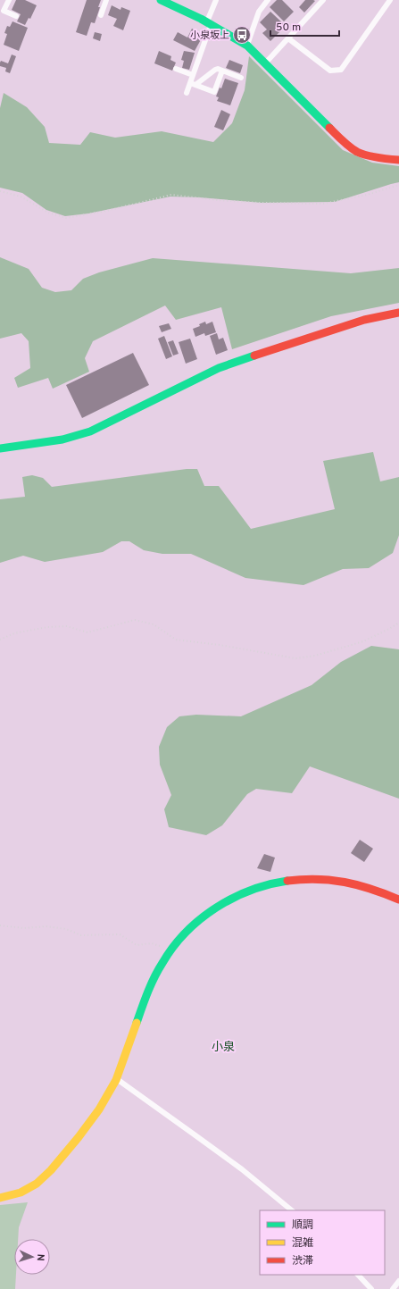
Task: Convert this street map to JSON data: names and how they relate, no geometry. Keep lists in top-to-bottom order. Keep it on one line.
{"districts":["小泉"],"places":{"bus stop":["小泉坂上"]},"legend":["順調","混雑","渋滞"],"scale_bar":"50 m","north":"right"}
